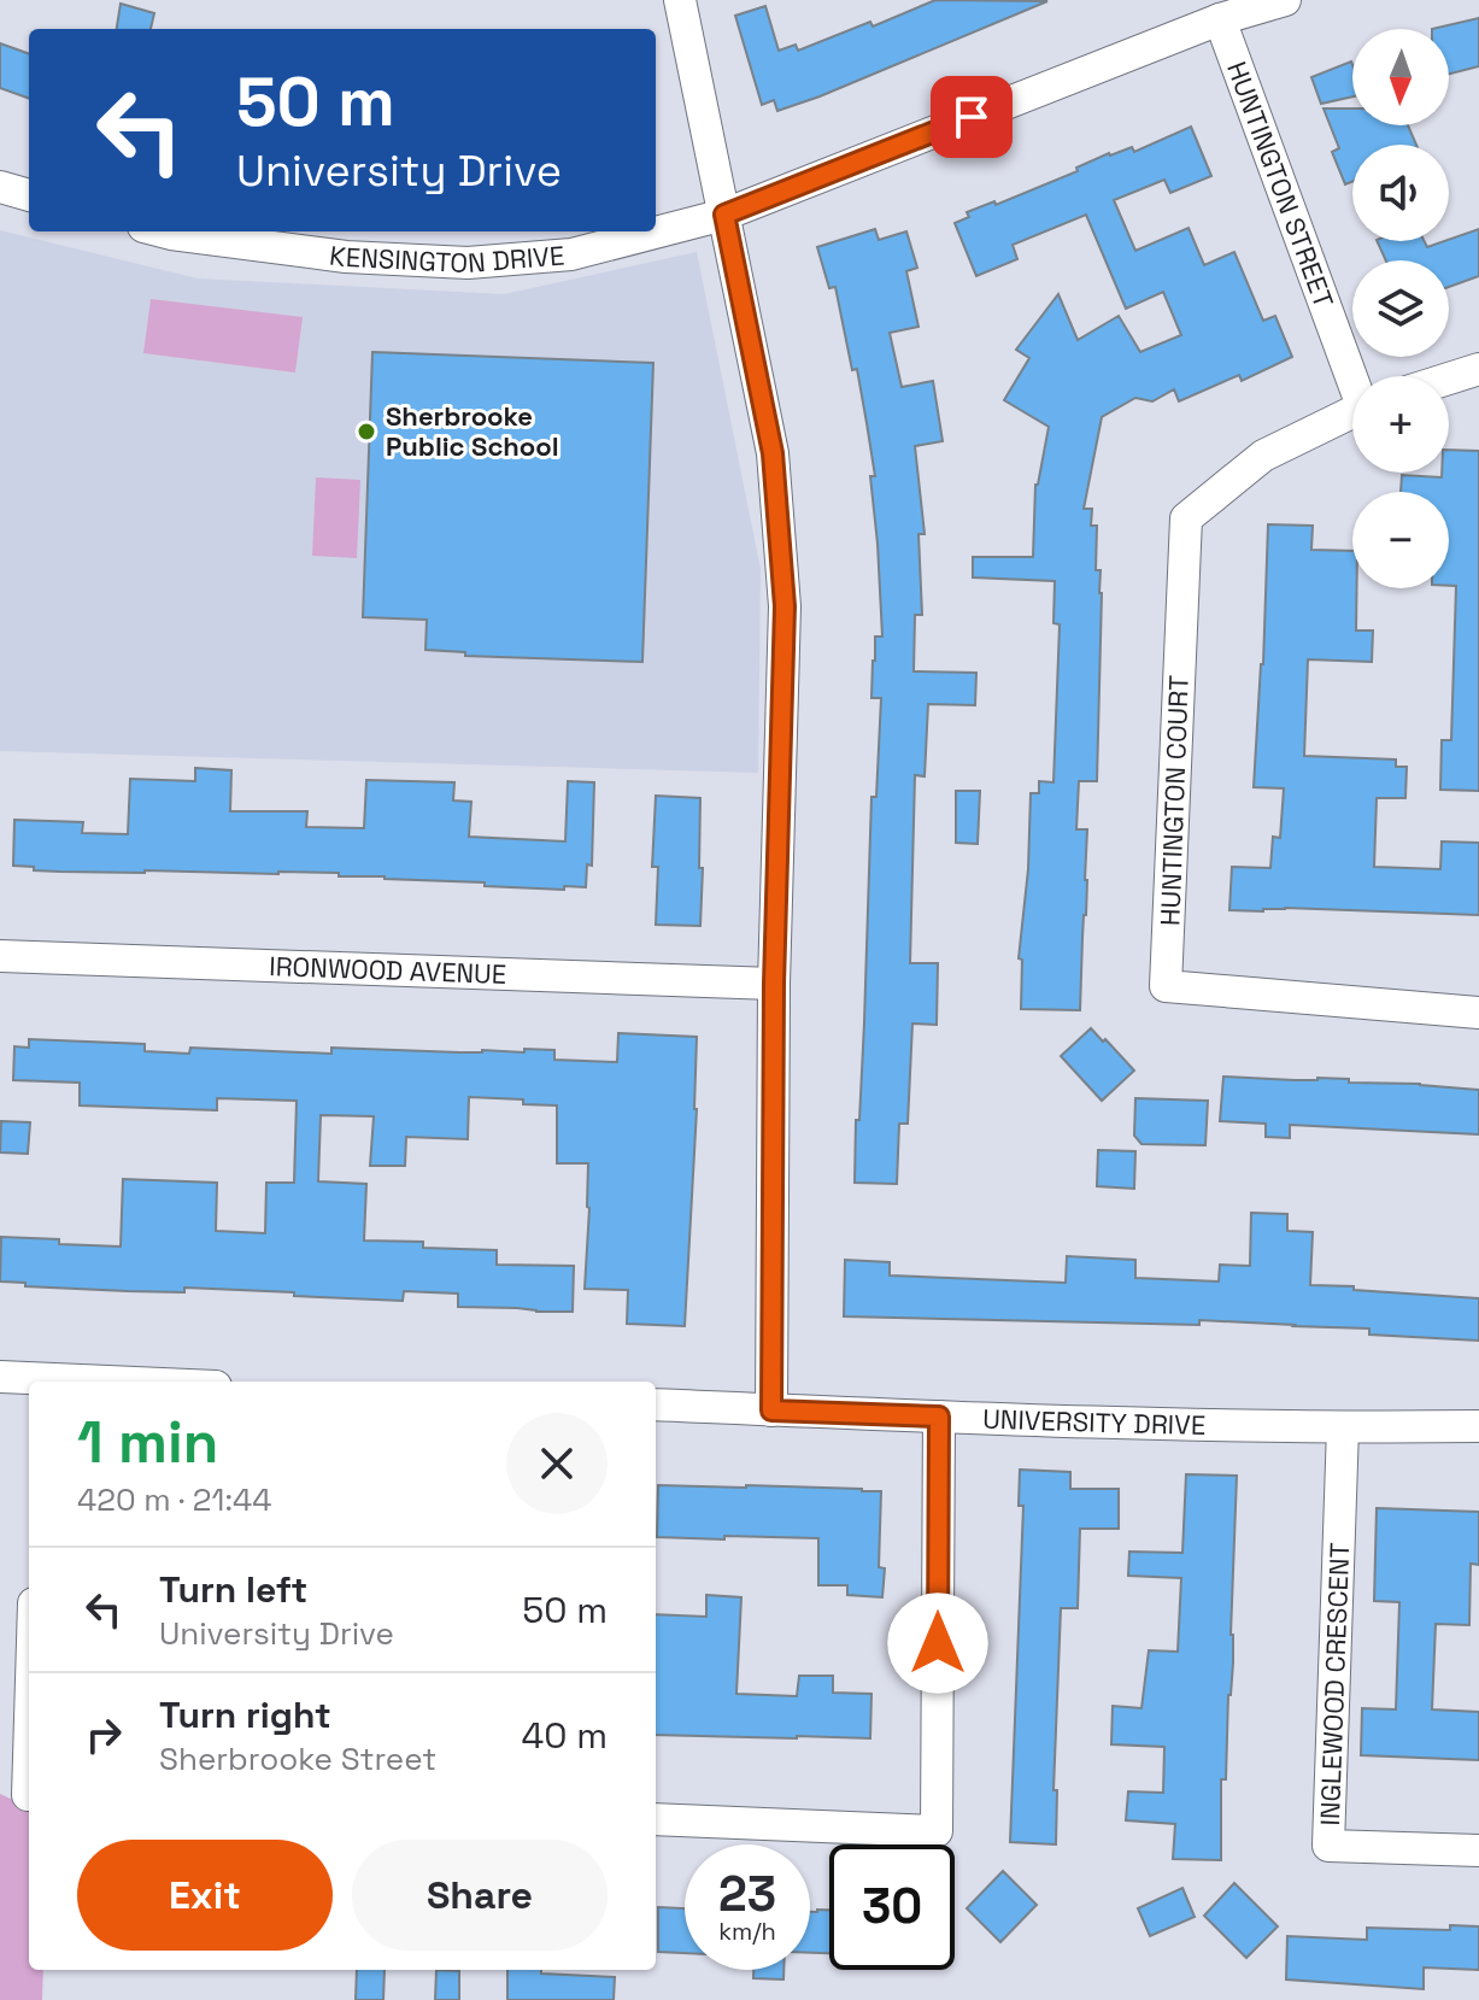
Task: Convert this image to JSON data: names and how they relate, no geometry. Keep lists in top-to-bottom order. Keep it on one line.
{"streets":{"street":["HUNTINGTON STREET","KENSINGTON DRIVE","HUNTINGTON COURT","IRONWOOD AVENUE","UNIVERSITY DRIVE","INGLEWOOD CRESCENT"]},"crossings":[["HUNTINGTON STREET","KENSINGTON DRIVE"],["UNIVERSITY DRIVE","INGLEWOOD CRESCENT"]],"places":["Sherbrooke Public School"],"north":"bottom","page":{"map_buttons":["+","−"],"turn":["50 m","University Drive"],"heading":["1 min","420 m · 21:44"],"list":[{"name":"Turn left","note":"University Drive","value":"50 m"},{"name":"Turn right","note":"Sherbrooke Street","value":"40 m"}],"buttons":["Exit","Share"],"speed":"23 km/h","limit":"30"}}
